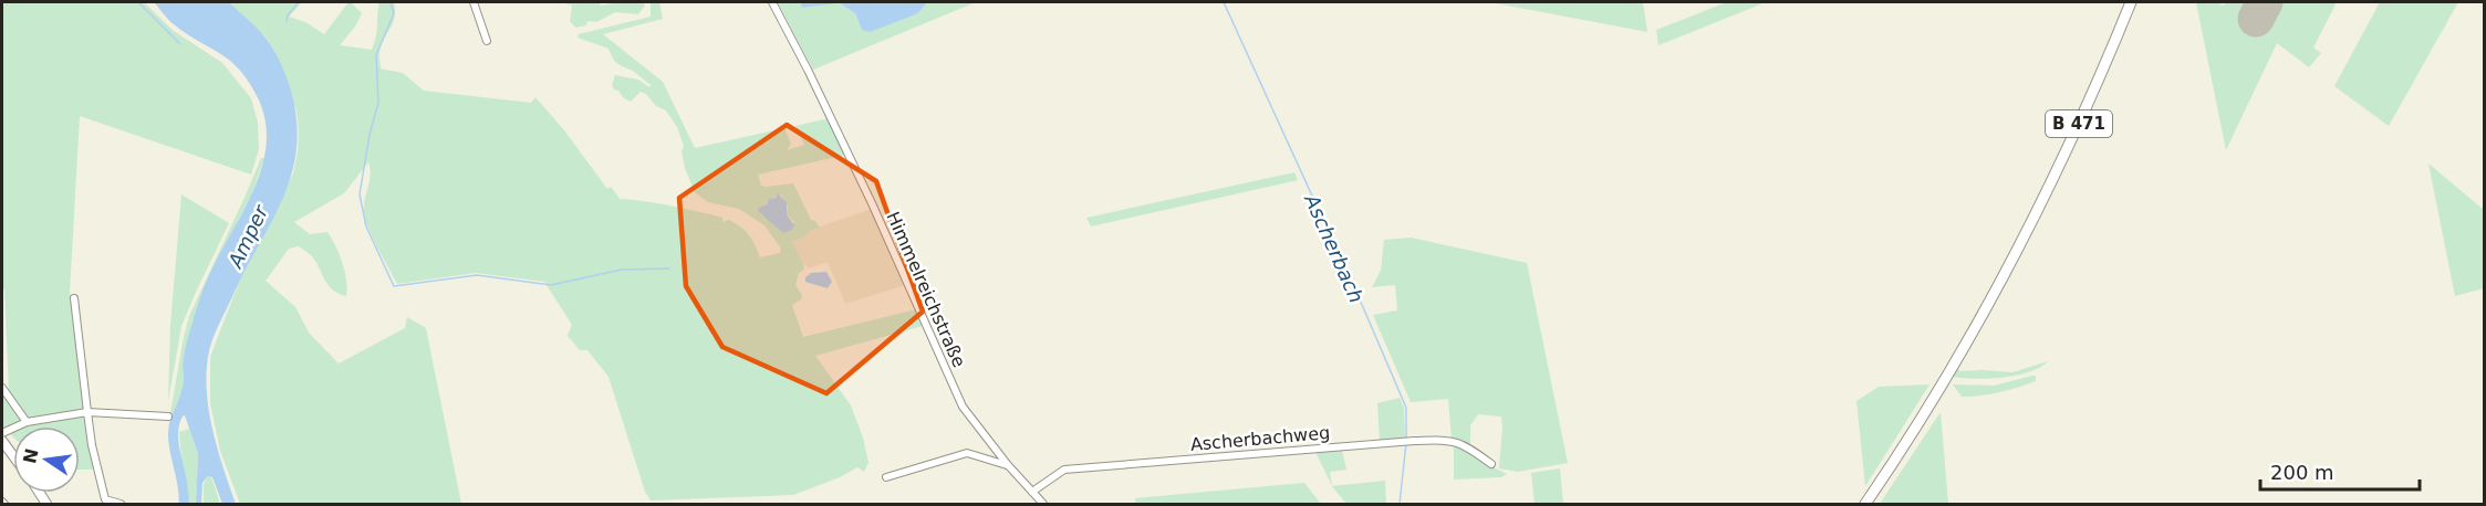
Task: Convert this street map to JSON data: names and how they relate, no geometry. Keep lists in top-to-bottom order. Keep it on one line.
{"streets":{"highway":["B 471"],"street":["Himmelreichstraße","Ascherbachweg"]},"crossings":[["Himmelreichstraße","Ascherbachweg"]],"water":["Amper","Ascherbach"],"scale_bar":"200 m","north":"left"}
